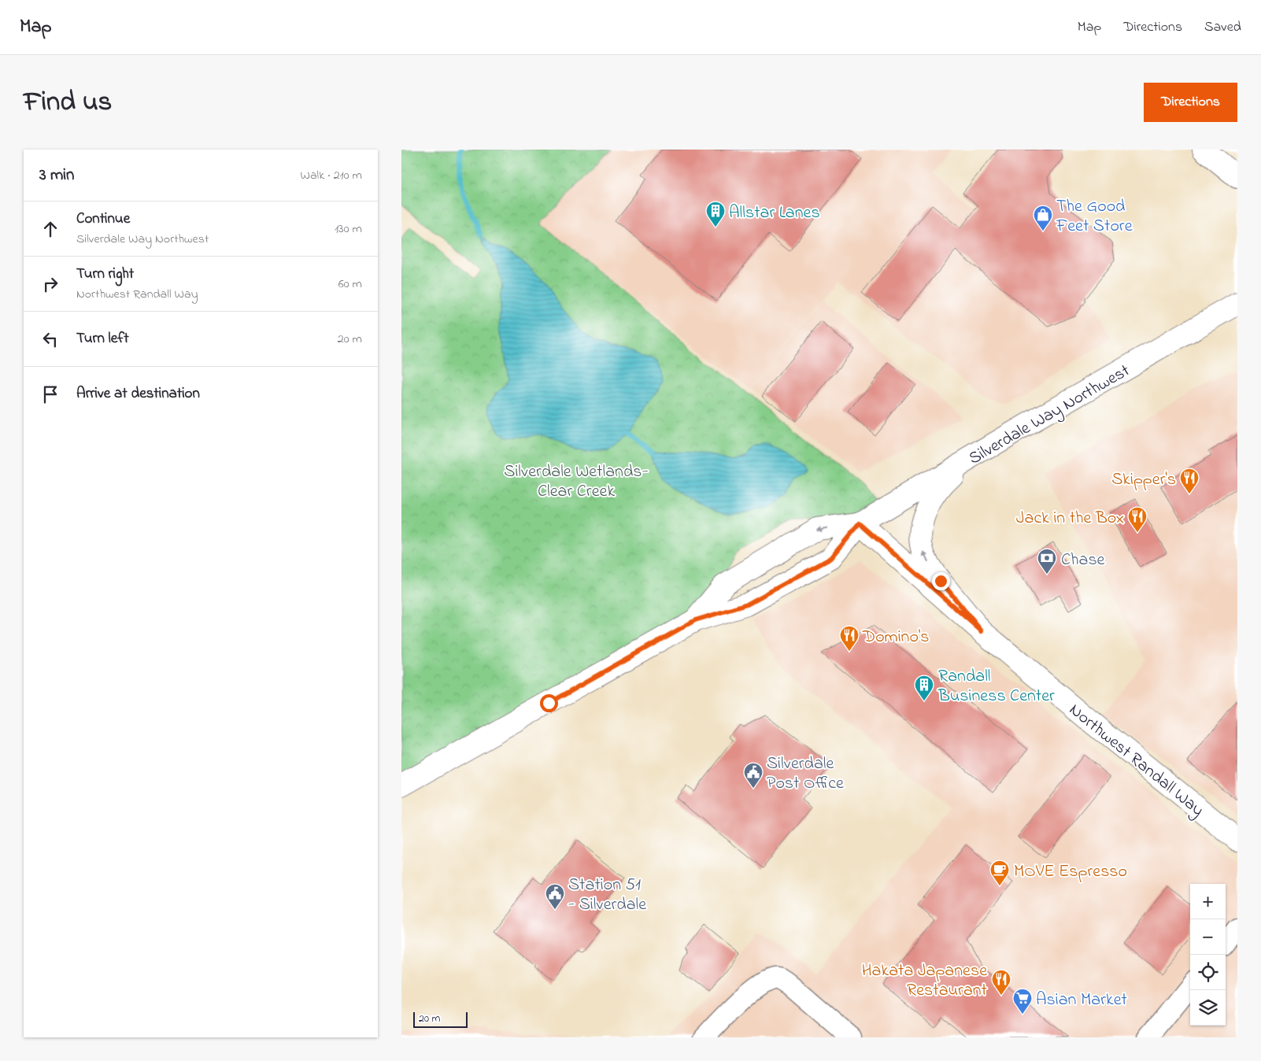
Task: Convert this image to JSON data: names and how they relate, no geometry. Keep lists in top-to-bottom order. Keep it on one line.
{"streets":{"main road":["Silverdale Way Northwest","Northwest Randall Way"]},"crossings":[["Silverdale Way Northwest","Northwest Randall Way"]],"parks":["Silverdale Wetlands- Clear Creek"],"places":{"building":["Allstar Lanes","Randall Business Center"],"shop":["The Good Feet Store"],"restaurant":["Skipper's","Jack in the Box","Domino's","Hakata Japanese Restaurant"],"bank":["Chase"],"public building":["Silverdale Post Office","Station 51 - Silverdale"],"cafe":["MOVE Espresso"],"supermarket":["Asian Market"]},"scale_bar":"20 m","page":{"header":"Map","nav":["Map","Directions","Saved"],"title":"Find us","buttons":"Directions","heading":["3 min","Walk · 210 m"],"list":[["Continue","Silverdale Way Northwest","130 m"],["Turn right","Northwest Randall Way","60 m"],["Turn left","20 m"],"Arrive at destination"],"map_buttons":["+","−"],"scale":"20 m"}}
